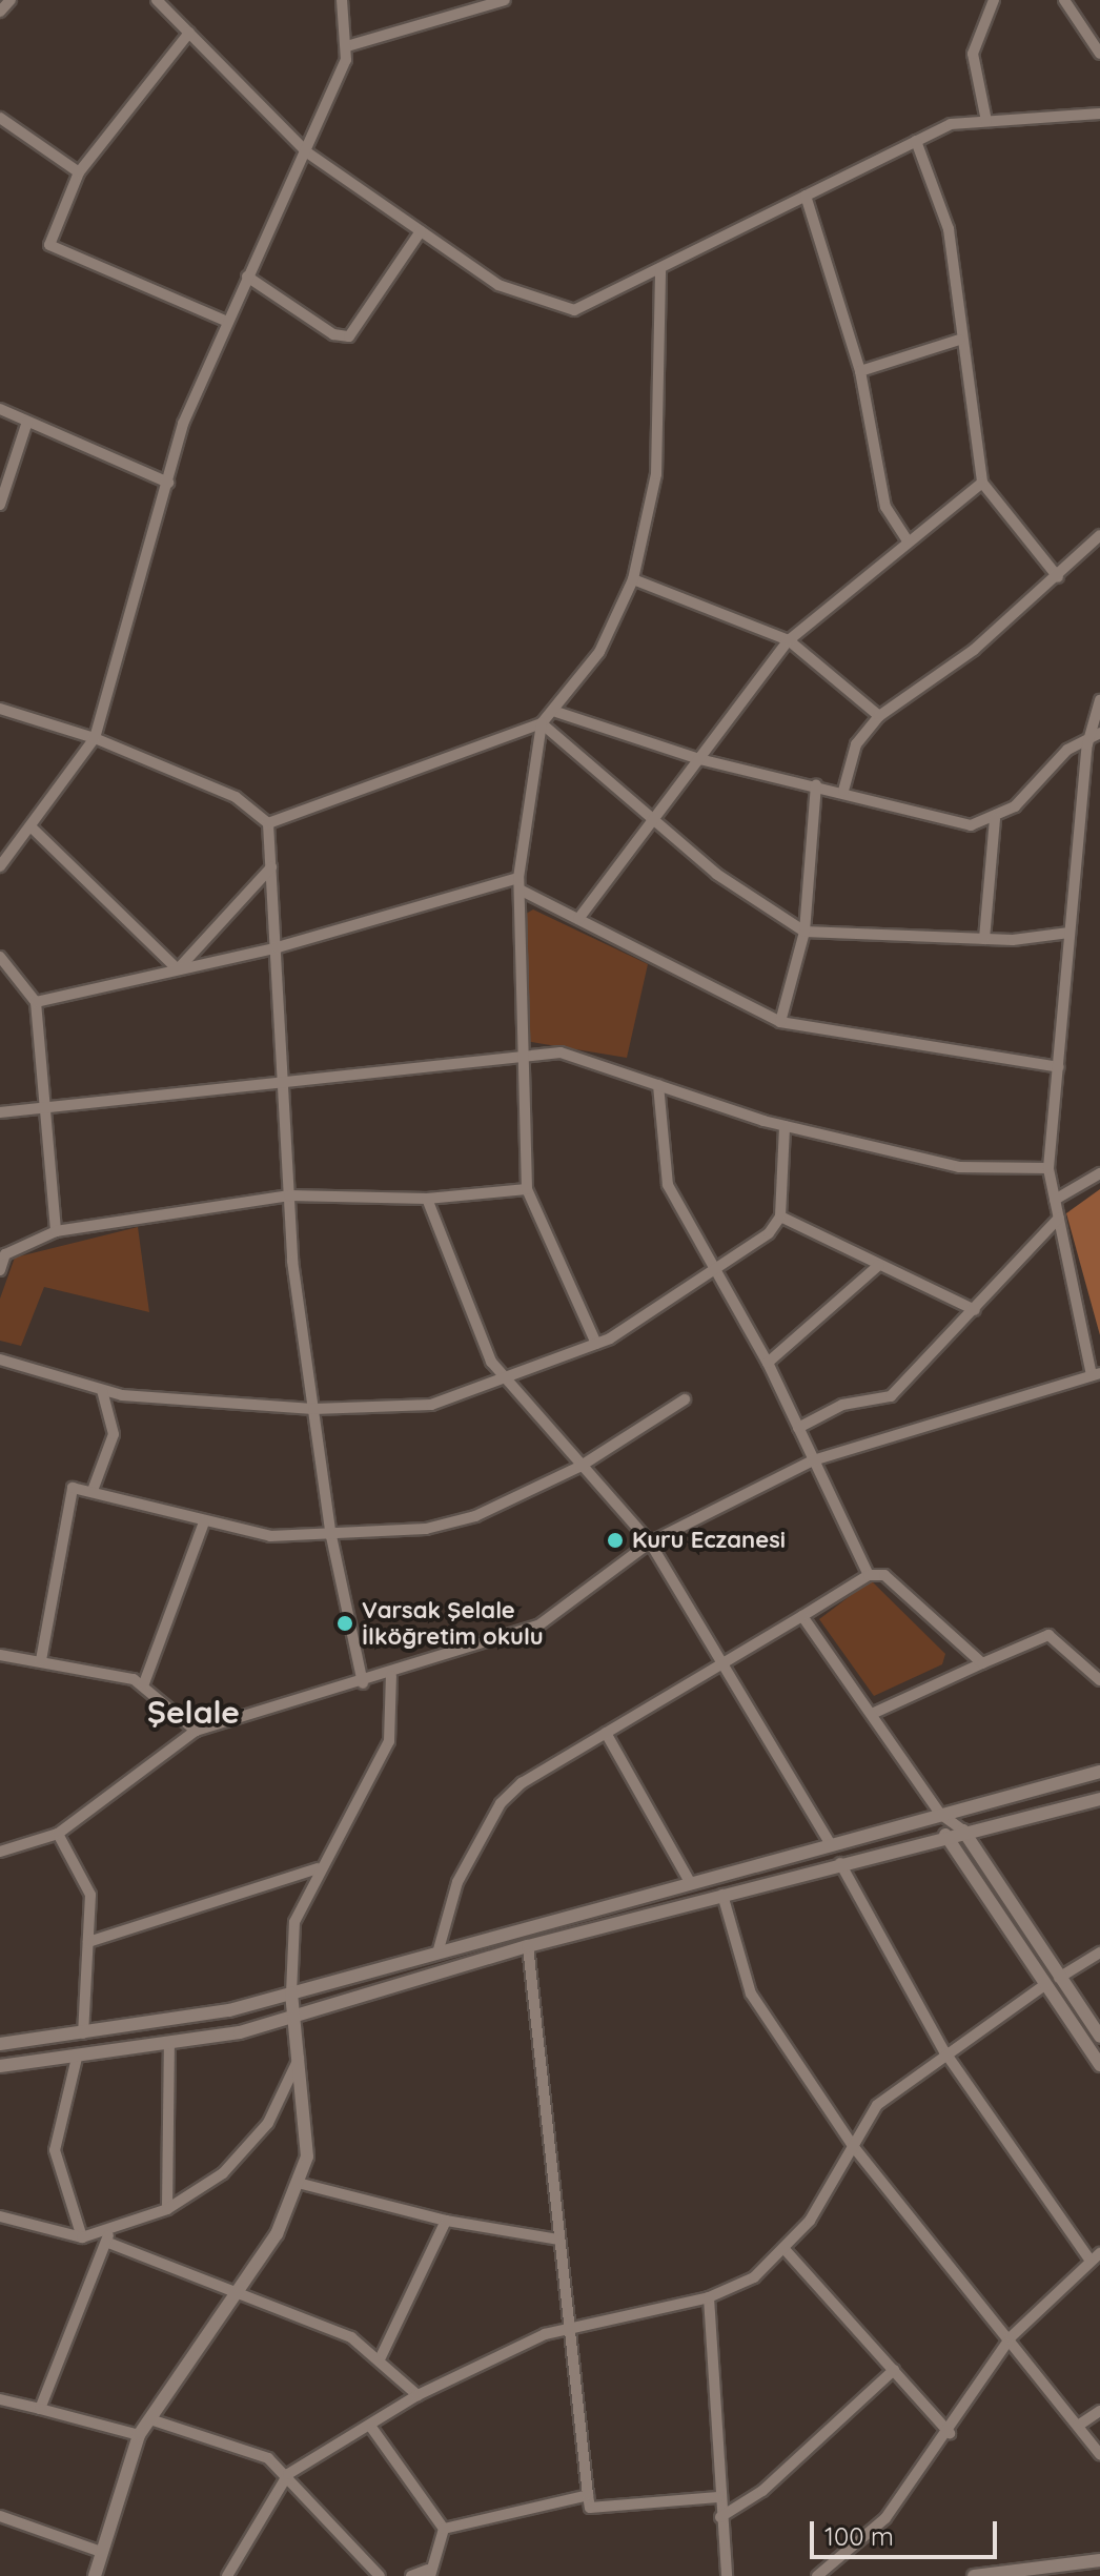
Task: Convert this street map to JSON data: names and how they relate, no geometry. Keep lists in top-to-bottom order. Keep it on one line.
{"districts":["Şelale"],"places":["Kuru Eczanesi","Varsak Şelale İlköğretim okulu"],"scale_bar":"100 m"}
